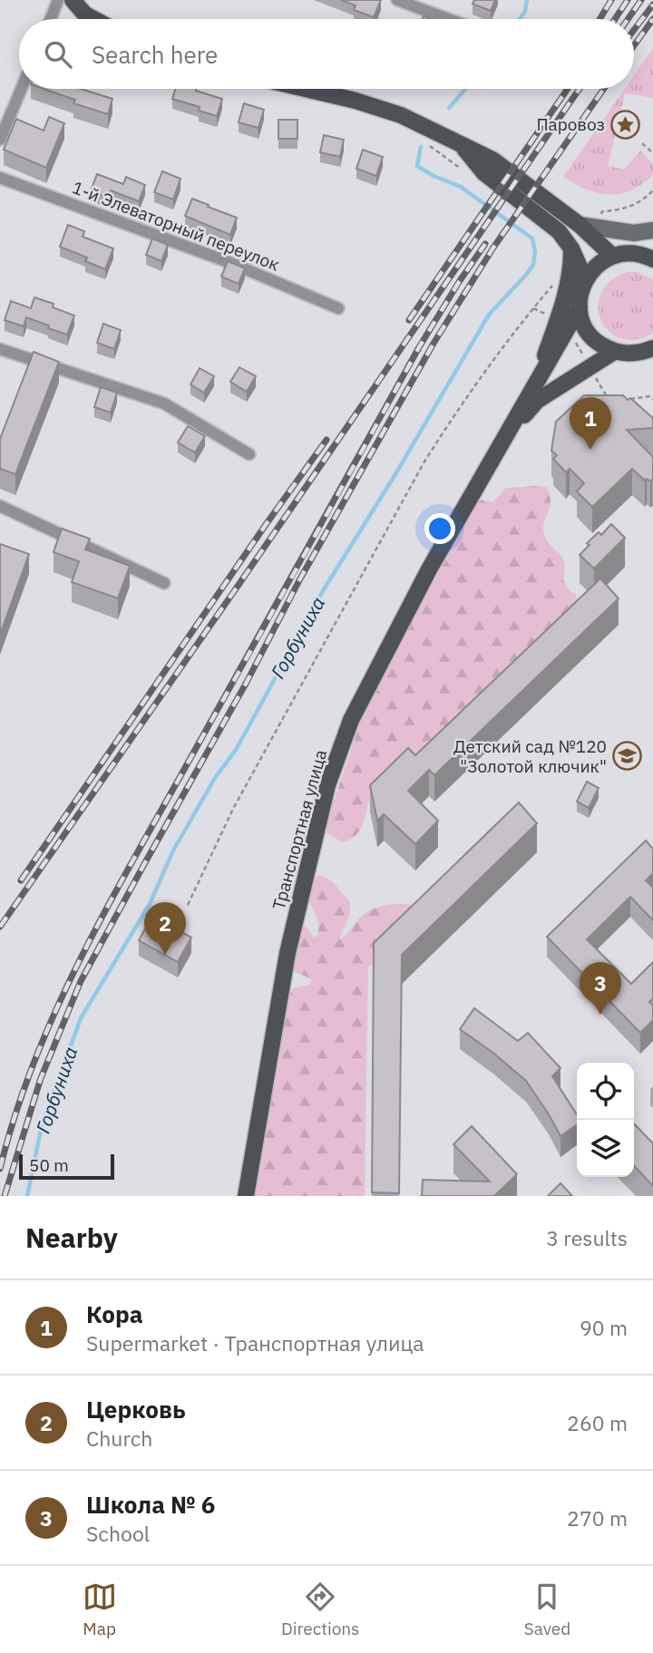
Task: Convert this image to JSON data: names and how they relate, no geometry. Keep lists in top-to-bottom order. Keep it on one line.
{"streets":{"main road":["Транспортная улица"],"street":["1-й Элеваторный переулок"]},"water":["Горбуниха"],"places":{"place":["Паровоз"],"school or university":["Детский сад №120 \"Золотой ключик\""]},"scale_bar":"50 m","page":{"search":"Search here","pins":["1","2","3"],"scale":"50 m","heading":["Nearby","3 results"],"list":[{"mark":"1","name":"Кора","note":"Supermarket · Транспортная улица","value":"90 m"},{"mark":"2","name":"Церковь","note":"Church","value":"260 m"},{"mark":"3","name":"Школа № 6","note":"School","value":"270 m"}],"nav":["Map","Directions","Saved"]}}
